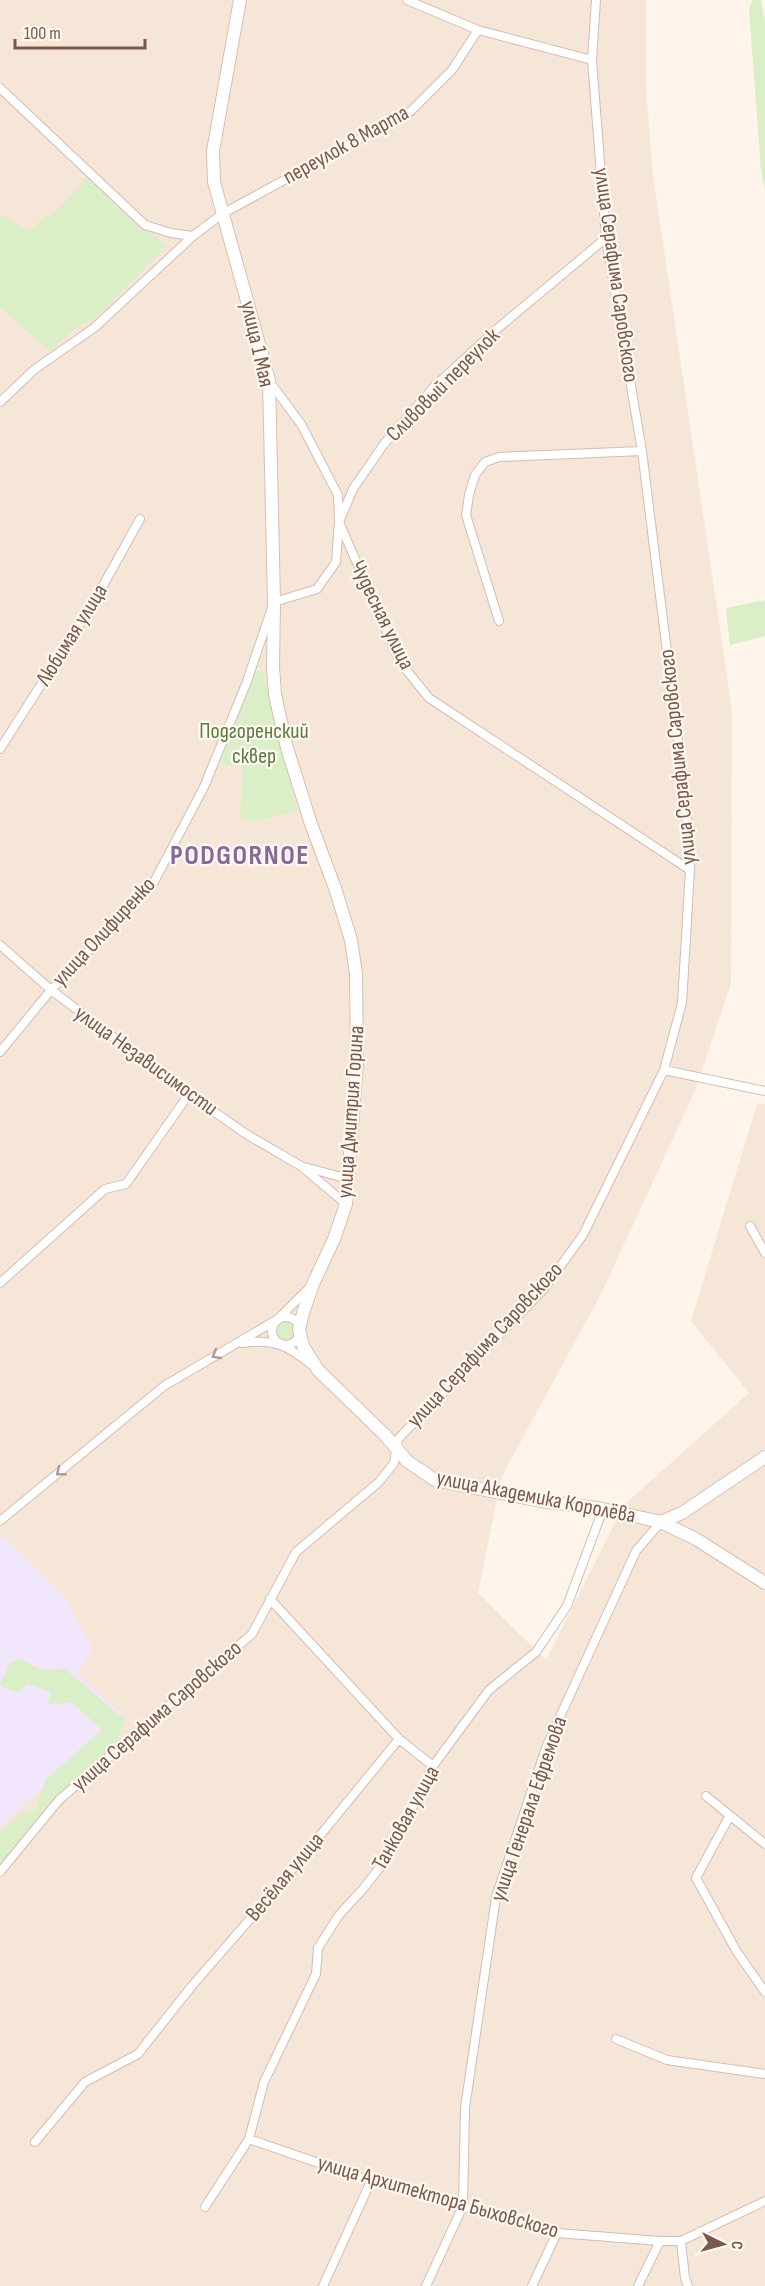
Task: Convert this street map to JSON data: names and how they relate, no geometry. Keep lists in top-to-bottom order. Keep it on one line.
{"streets":{"street":["переулок 8 Марта","улица Серафима Саровского","улица 1 Мая","Сливовый переулок","Чудесная улица","Любимая улица","улица Олифиренко","улица Независимости","улица Дмитрия Горина","улица Академика Королёва","улица Генерала Ефремова","Танковая улица","Весёлая улица","улица Архитектора Быховского"]},"crossings":[["переулок 8 Марта","улица 1 Мая"],["улица Серафима Саровского","Сливовый переулок"],["улица Серафима Саровского","Чудесная улица"],["улица Серафима Саровского","улица Академика Королёва"],["улица 1 Мая","Сливовый переулок"],["улица 1 Мая","Чудесная улица"],["улица 1 Мая","улица Олифиренко"],["улица 1 Мая","улица Дмитрия Горина"],["Сливовый переулок","Чудесная улица"],["Сливовый переулок","улица Олифиренко"],["улица Олифиренко","улица Независимости"],["улица Дмитрия Горина","улица Академика Королёва"],["улица Академика Королёва","улица Генерала Ефремова"],["улица Академика Королёва","Танковая улица"],["улица Генерала Ефремова","улица Архитектора Быховского"],["Танковая улица","улица Архитектора Быховского"]],"districts":["PODGORNOE"],"parks":["Подгоренский сквер"],"scale_bar":"100 m","north":"right"}
